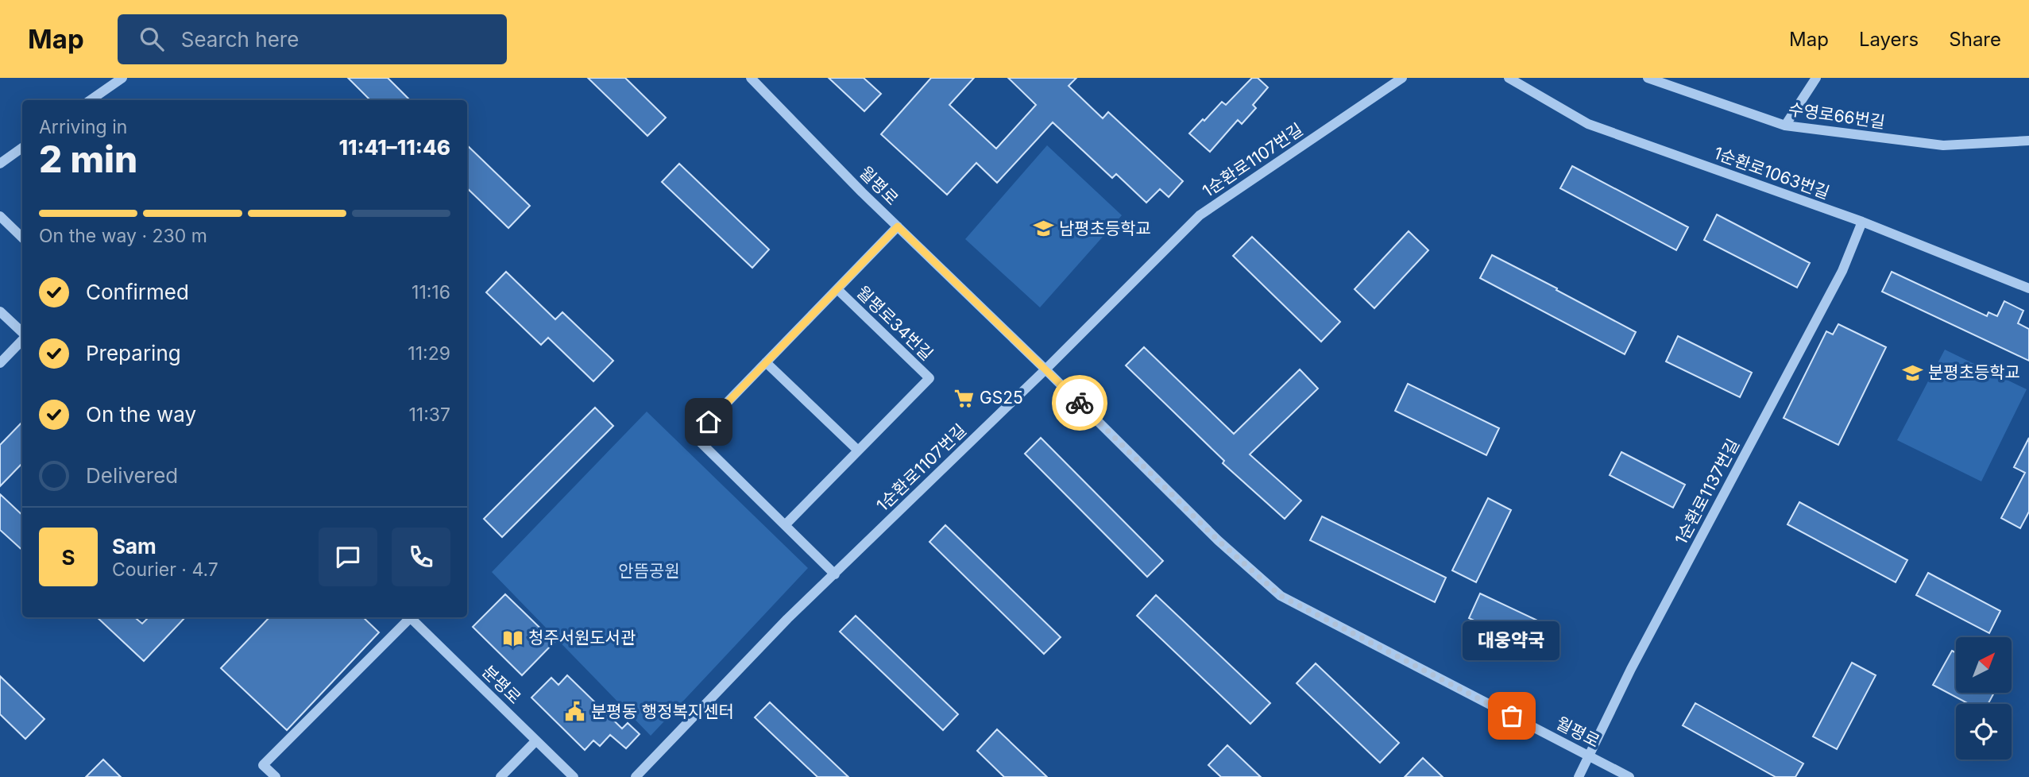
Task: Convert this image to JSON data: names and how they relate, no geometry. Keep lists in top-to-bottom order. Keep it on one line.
{"streets":{"street":["수영로66번길","1순환로1107번길","1순환로1063번길","월평로","월평로34번길","1순환로1137번길","분평로"]},"crossings":[["1순환로1107번길","월평로"],["1순환로1107번길","월평로34번길"],["1순환로1063번길","1순환로1137번길"],["월평로","월평로34번길"],["월평로","1순환로1137번길"]],"parks":["안뜸공원"],"places":{"school or university":["남평초등학교","분평초등학교"],"supermarket":["GS25"],"library":["청주서원도서관"],"public building":["분평동 행정복지센터"],"other":["대웅약국"]},"north":"top right","page":{"header":"Map","search":"Search here","nav":["Map","Layers","Share"],"heading":["2 min","Arriving in","11:41–11:46"],"panel":["Sam","Courier · 4.7"],"bar":"On the way · 230 m","list":[["Confirmed","11:16"],["Preparing","11:29"],["On the way","11:37"],"Delivered"],"round":"S","bubble":"대웅약국"}}
